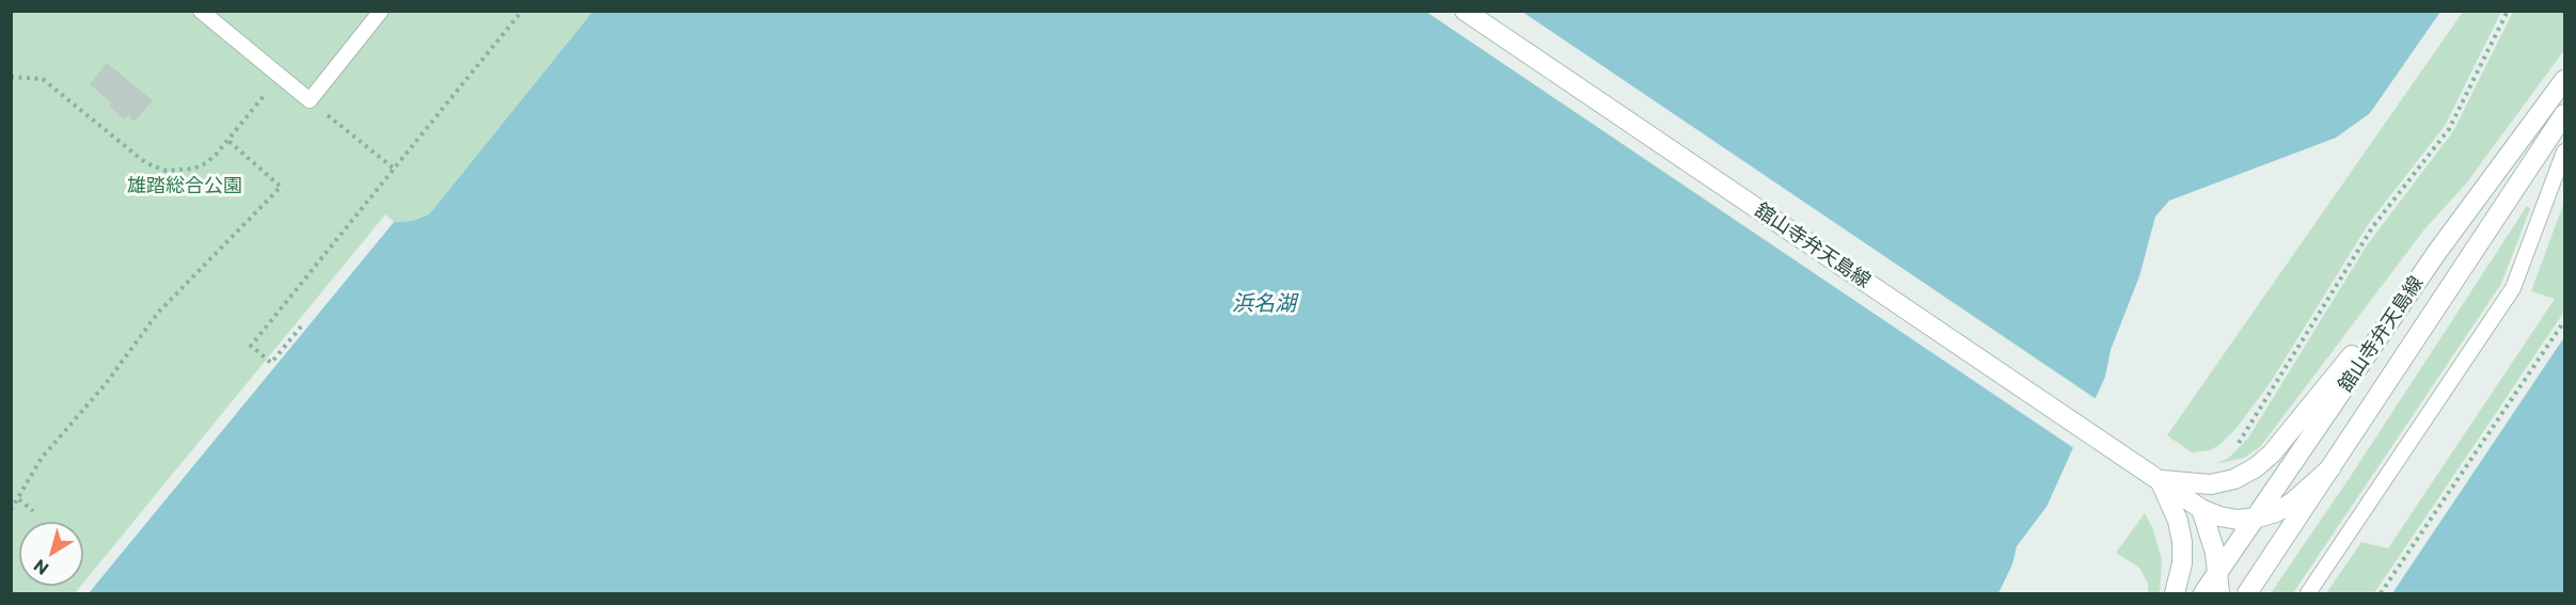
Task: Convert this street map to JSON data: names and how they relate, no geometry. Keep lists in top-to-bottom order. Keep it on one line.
{"streets":{"main road":["舘山寺弁天島線"]},"water":["浜名湖"],"parks":["雄踏総合公園"],"north":"bottom left"}
